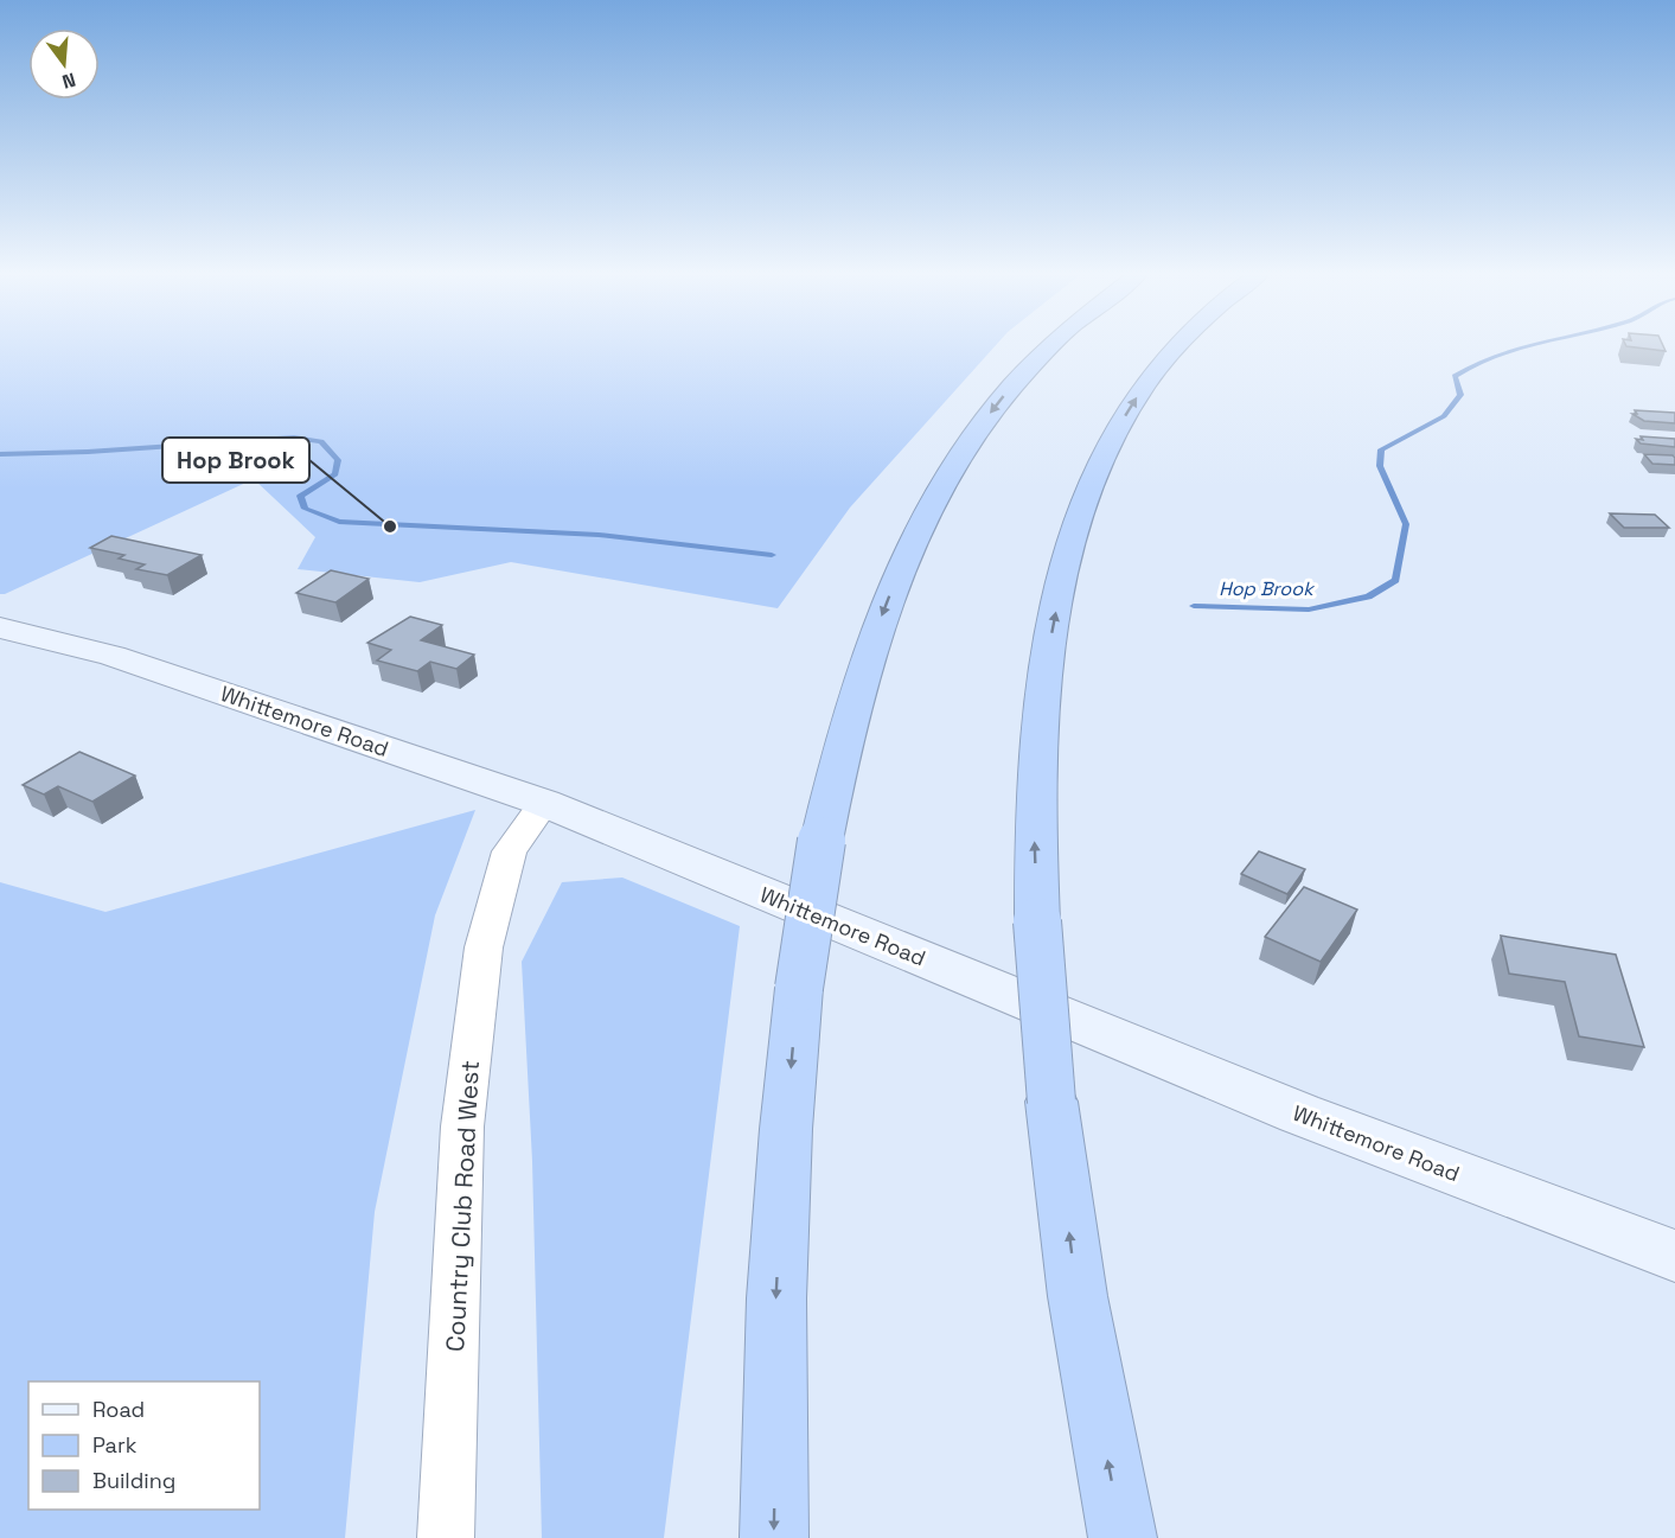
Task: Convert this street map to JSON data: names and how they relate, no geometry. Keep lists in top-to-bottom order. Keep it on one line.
{"streets":{"main road":["Whittemore Road"],"street":["Country Club Road West"]},"crossings":[["Whittemore Road","Country Club Road West"]],"water":["Hop Brook"],"places":["Hop Brook"],"legend":["Road","Park","Building"],"north":"bottom"}
